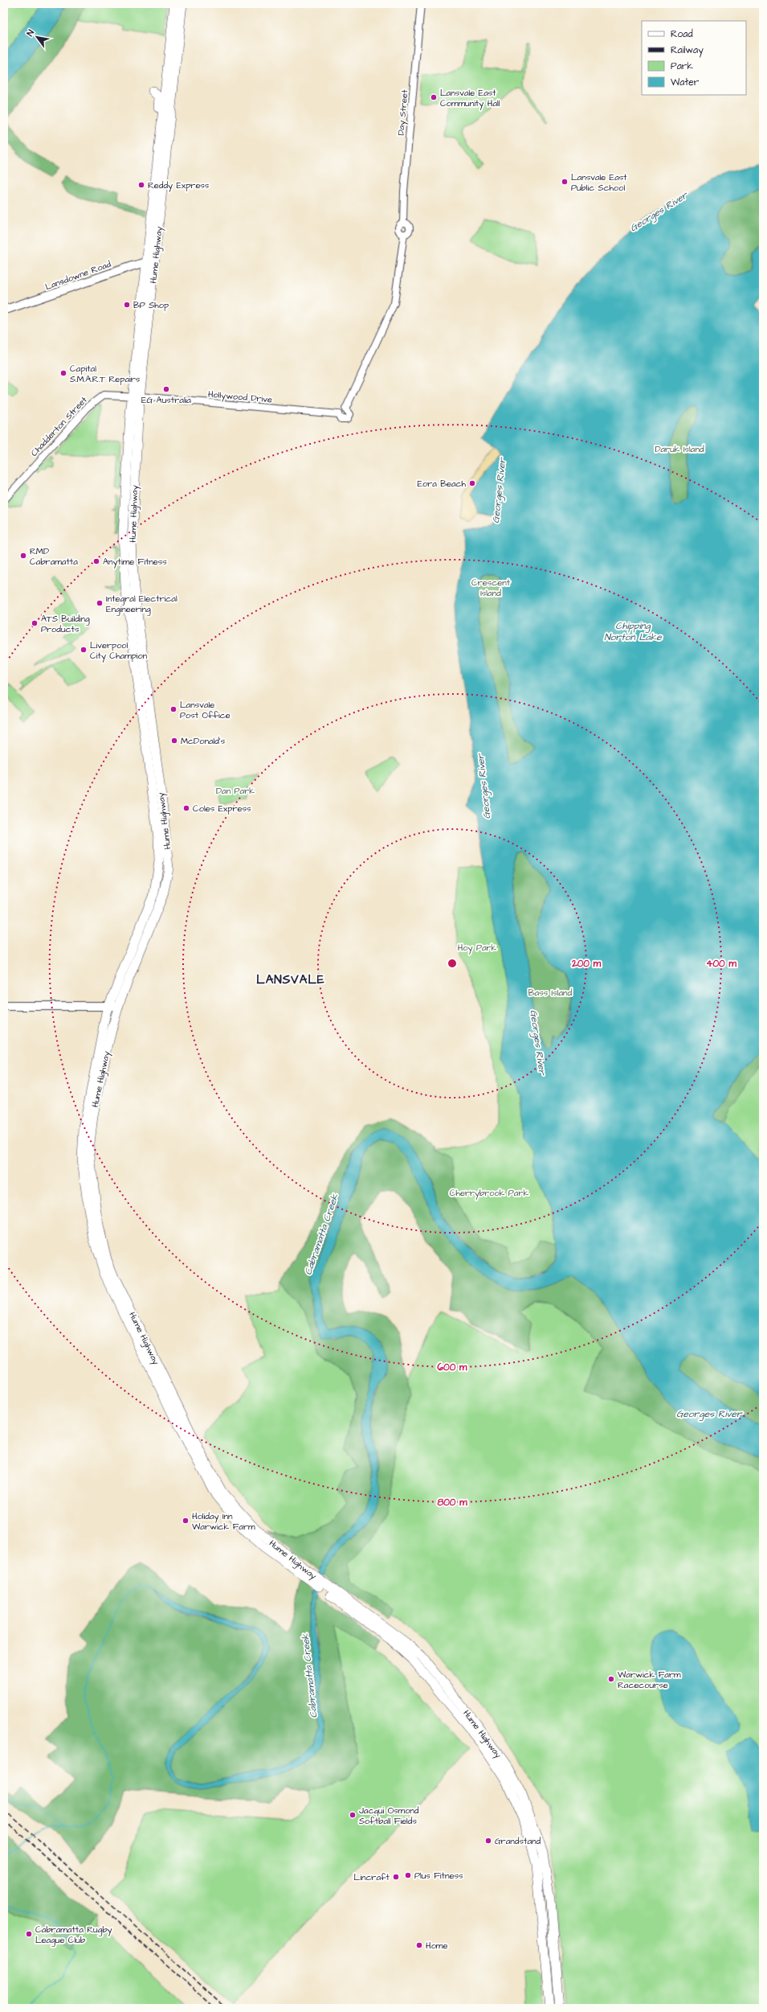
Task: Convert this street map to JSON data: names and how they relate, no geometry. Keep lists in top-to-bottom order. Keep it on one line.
{"streets":{"highway":["Hume Highway"],"main road":["Lansdowne Road"],"street":["Day Street","Hollywood Drive","Chadderton Street"]},"crossings":[["Day Street","Hollywood Drive"],["Hume Highway","Lansdowne Road"],["Hume Highway","Hollywood Drive"],["Hume Highway","Chadderton Street"],["Hollywood Drive","Chadderton Street"]],"districts":["LANSVALE"],"water":["Georges River","Chipping Norton Lake","Cabramatta Creek"],"parks":["Daruk Island","Crescent Island","Dan Park","Hoy Park","Bass Island","Cherrybrook Park"],"places":["Lansvale East Community Hall","Lansvale East Public School","Reddy Express","BP Shop","Capital S.M.A.R.T Repairs","EG Australia","Eora Beach","RMD Cabramatta","Anytime Fitness","Integral Electrical Engineering","ATS Building Products","Liverpool City Champion","Lansvale Post Office","McDonald's","Coles Express","Holiday Inn Warwick Farm","Warwick Farm Racecourse","Jacqui Osmond Softball Fields","Grandstand","Plus Fitness","Lincraft","Cabramatta Rugby League Club","Home"],"legend":["Road","Railway","Park","Water"],"north":"top left","rings":["200 m","400 m","600 m","800 m"]}
